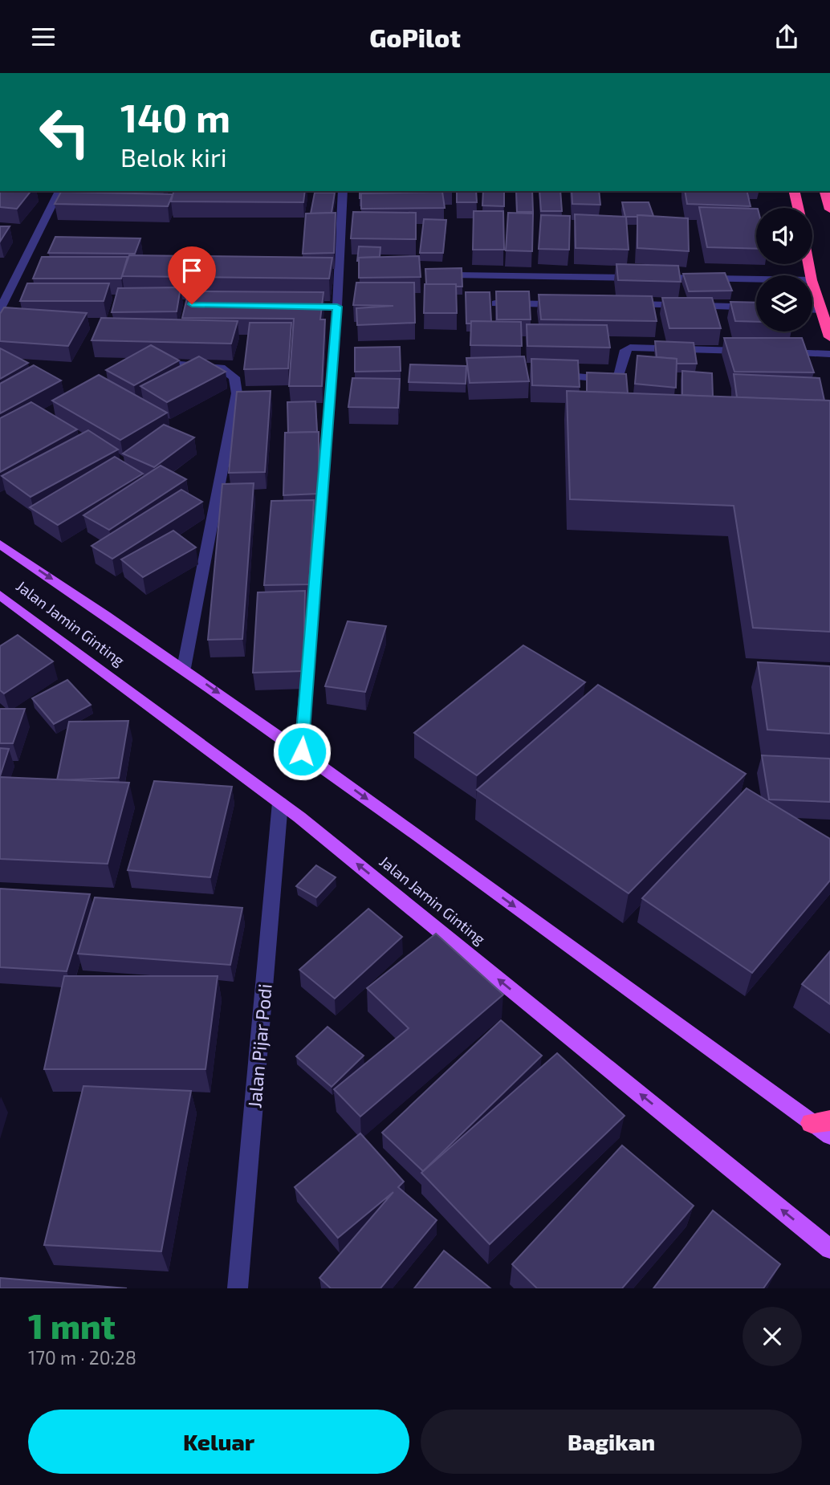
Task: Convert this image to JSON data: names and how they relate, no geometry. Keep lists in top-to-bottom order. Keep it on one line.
{"streets":{"main road":["Jalan Jamin Ginting"],"street":["Jalan Pijar Podi"]},"crossings":[["Jalan Jamin Ginting","Jalan Pijar Podi"]],"page":{"header":"GoPilot","turn":["140 m","Belok kiri"],"heading":["1 mnt","170 m · 20:28"],"buttons":["Keluar","Bagikan"]}}
